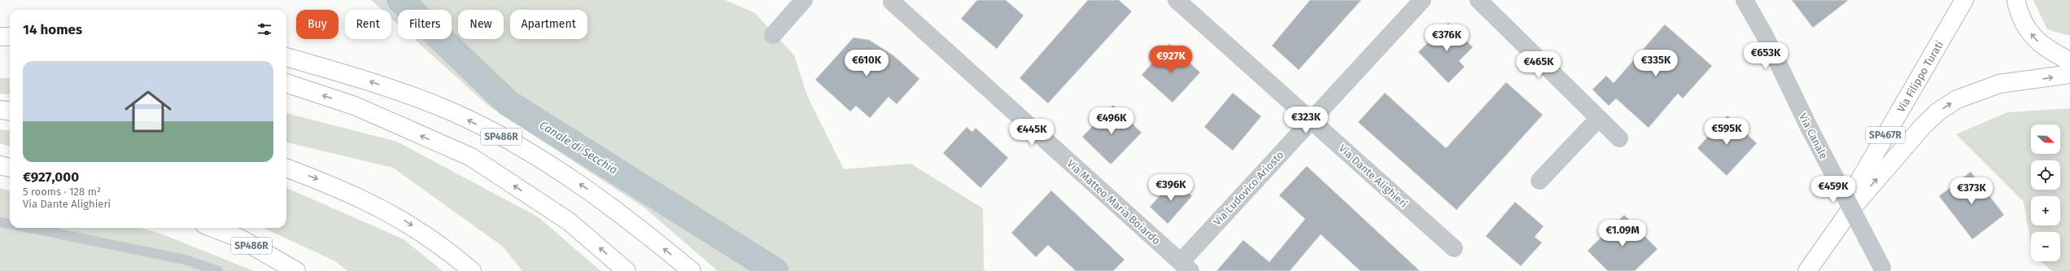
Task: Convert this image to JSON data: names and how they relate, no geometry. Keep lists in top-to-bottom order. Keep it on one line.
{"streets":{"main road":["Via Filippo Turati","SP467R","SP486R"],"street":["Via Canale","Via Dante Alighieri","Via Ludovico Ariosto","Via Matteo Maria Boiardo"]},"crossings":[["Via Dante Alighieri","Via Ludovico Ariosto"],["Via Ludovico Ariosto","Via Matteo Maria Boiardo"]],"water":["Canale di Secchia"],"north":"right","page":{"chip":["Buy","Rent","Filters","New","Apartment"],"heading":"14 homes","price":["€376K","€653K","€927K","€610K","€335K","€465K","€323K","€496K","€595K","€445K","€396K","€459K","€373K","€1.09M"],"list":[{"name":"€927,000","note":"5 rooms · 128 m² · Via Dante Alighieri"}],"map_buttons":["+","−"]}}
